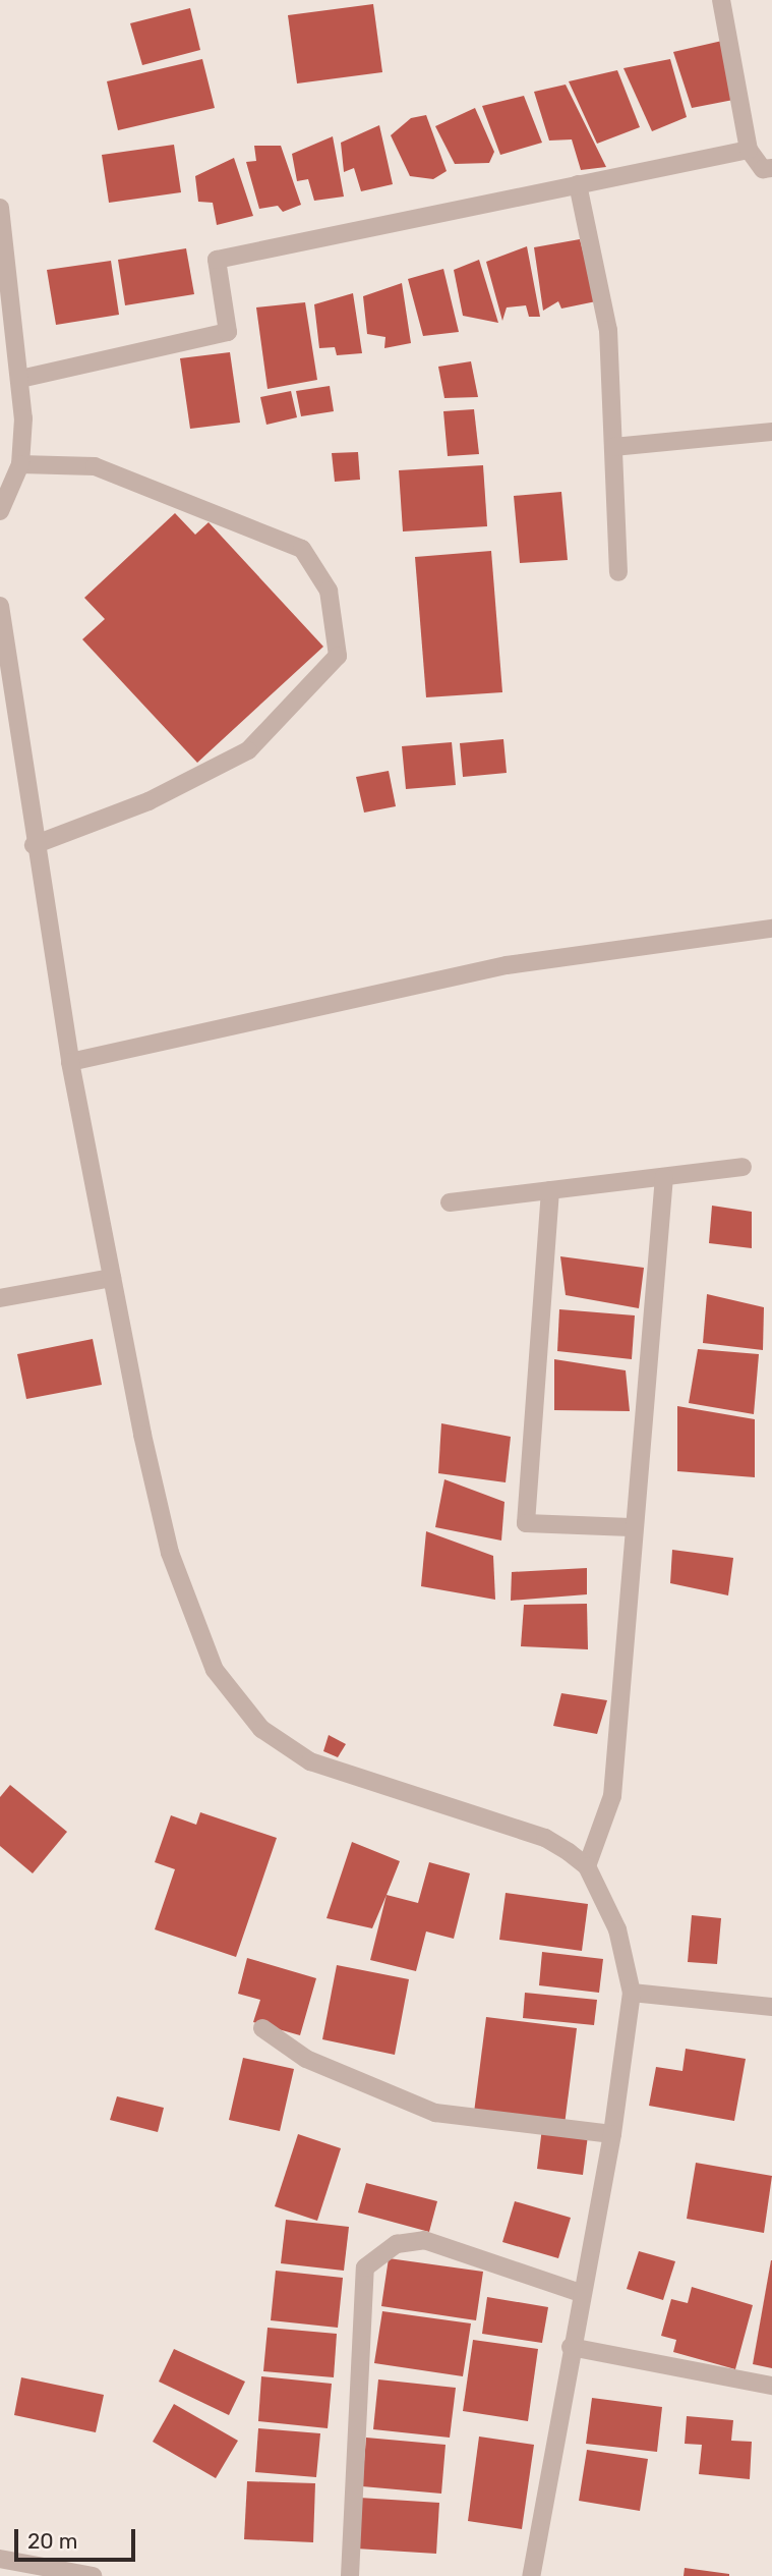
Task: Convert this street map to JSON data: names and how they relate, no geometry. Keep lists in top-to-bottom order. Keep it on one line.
{"scale_bar":"20 m"}
